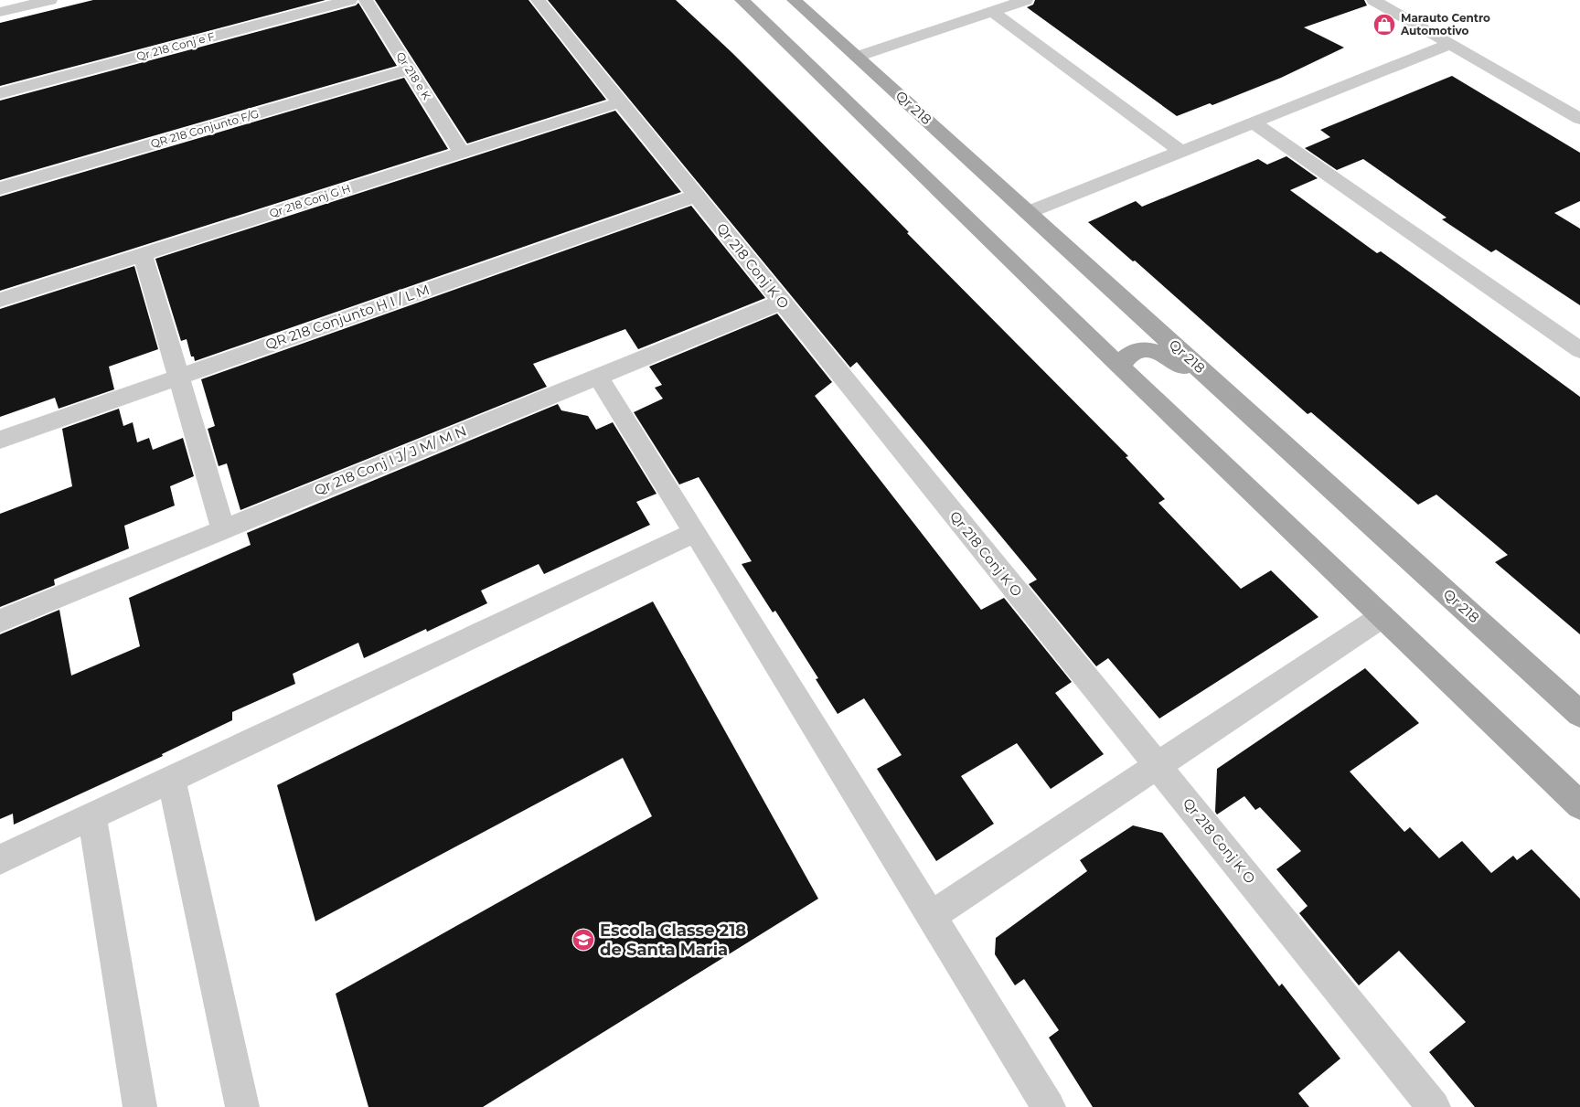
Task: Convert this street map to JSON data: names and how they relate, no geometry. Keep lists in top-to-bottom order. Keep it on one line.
{"streets":{"main road":["Qr 218"],"street":["Qr 218 Conj e F","Qr 218 e K","QR 218 Conjunto F/G","Qr 218 Conj G H","Qr 218 Conj K O","QR 218 Conjunto H I / L M","Qr 218 Conj I J/ J M/ M N"]},"crossings":[["Qr 218 e K","QR 218 Conjunto F/G"],["Qr 218 e K","Qr 218 Conj G H"],["Qr 218 Conj G H","Qr 218 Conj K O"],["Qr 218 Conj K O","QR 218 Conjunto H I / L M"],["Qr 218 Conj K O","Qr 218 Conj I J/ J M/ M N"]],"places":{"shop":["Marauto Centro Automotivo"],"school or university":["Escola Classe 218 de Santa Maria"]}}
